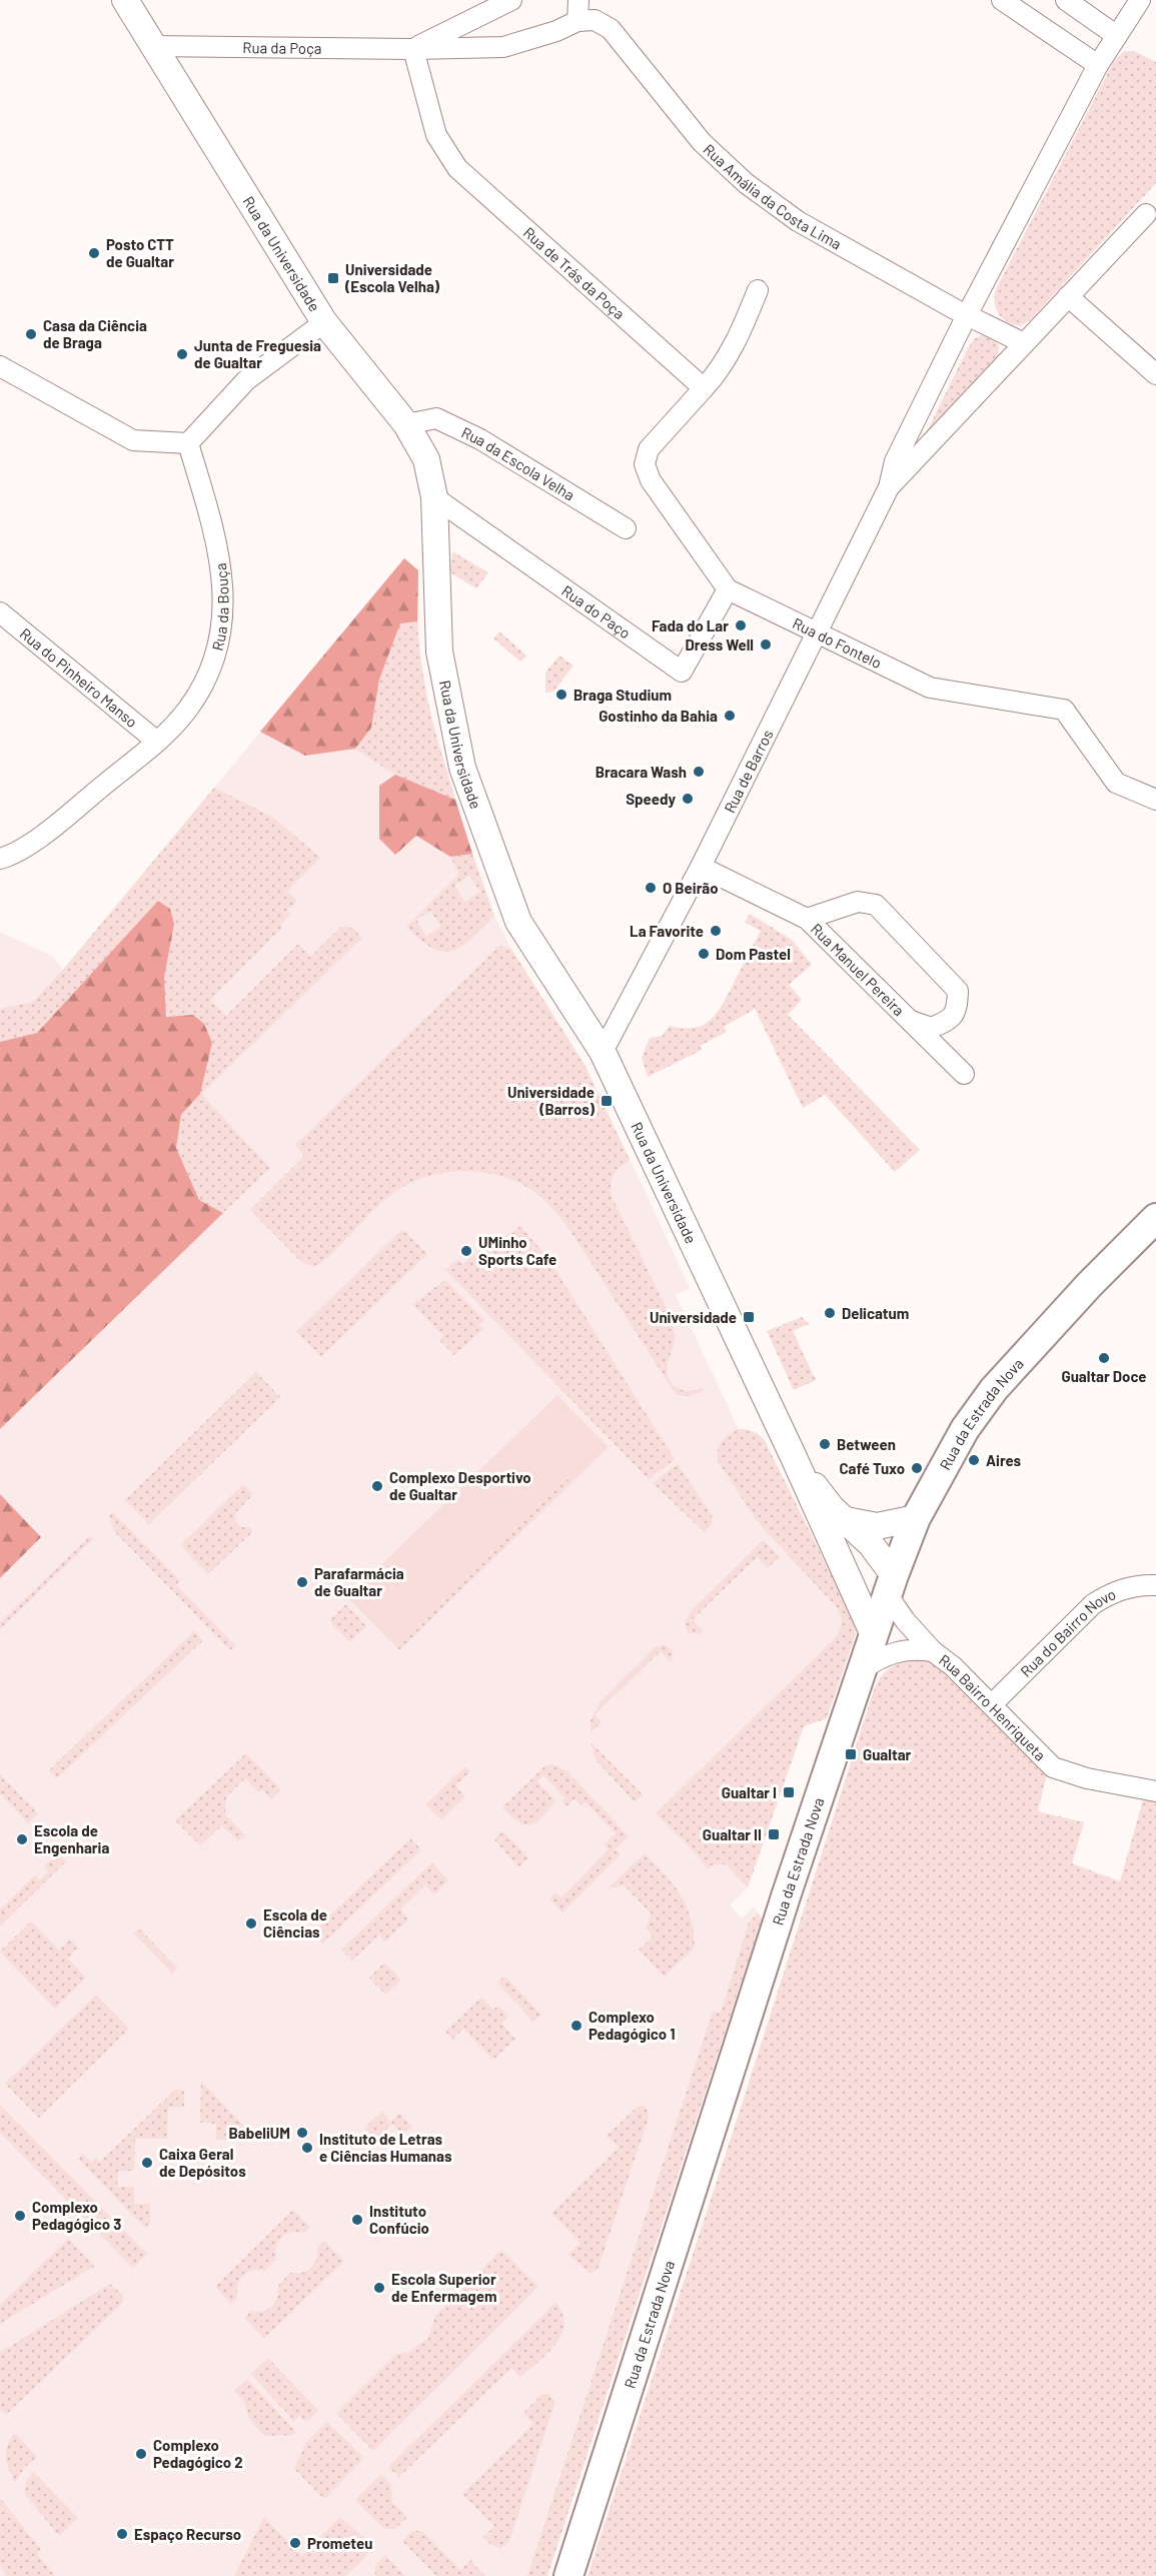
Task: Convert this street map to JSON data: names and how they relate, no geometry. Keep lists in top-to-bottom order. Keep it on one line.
{"streets":{"main road":["Rua da Estrada Nova"],"street":["Rua da Poça","Rua Amália da Costa Lima","Rua da Universidade","Rua de Trás da Poça","Rua da Escola Velha","Rua da Bouça","Rua do Paço","Rua do Fontelo","Rua do Pinheiro Manso","Rua de Barros","Rua Manuel Pereira","Rua do Bairro Novo","Rua Bairro Henriqueta"]},"crossings":[["Rua da Poça","Rua Amália da Costa Lima"],["Rua da Poça","Rua da Universidade"],["Rua da Poça","Rua de Trás da Poça"],["Rua da Universidade","Rua da Escola Velha"],["Rua da Universidade","Rua do Paço"],["Rua da Universidade","Rua de Barros"],["Rua da Universidade","Rua da Estrada Nova"],["Rua da Universidade","Rua Bairro Henriqueta"],["Rua de Trás da Poça","Rua do Fontelo"],["Rua da Bouça","Rua do Pinheiro Manso"],["Rua do Paço","Rua do Fontelo"],["Rua do Fontelo","Rua de Barros"],["Rua de Barros","Rua Manuel Pereira"],["Rua da Estrada Nova","Rua Bairro Henriqueta"],["Rua do Bairro Novo","Rua Bairro Henriqueta"]],"places":{"other":["Posto CTT de Gualtar","Casa da Ciência de Braga","Junta de Freguesia de Gualtar","Fada do Lar","Dress Well","Braga Studium","Gostinho da Bahia","Bracara Wash","Speedy","O Beirão","La Favorite","Dom Pastel","UMinho Sports Cafe","Delicatum","Gualtar Doce","Between","Aires","Café Tuxo","Complexo Desportivo de Gualtar","Parafarmácia de Gualtar","Escola de Engenharia","Escola de Ciências","Complexo Pedagógico 1","BabeliUM","Instituto de Letras e Ciências Humanas","Caixa Geral de Depósitos","Complexo Pedagógico 3","Instituto Confúcio","Escola Superior de Enfermagem","Complexo Pedagógico 2","Espaço Recurso","Prometeu"],"transit":["Universidade (Escola Velha)","Universidade (Barros)","Universidade","Gualtar","Gualtar I","Gualtar II"]}}
